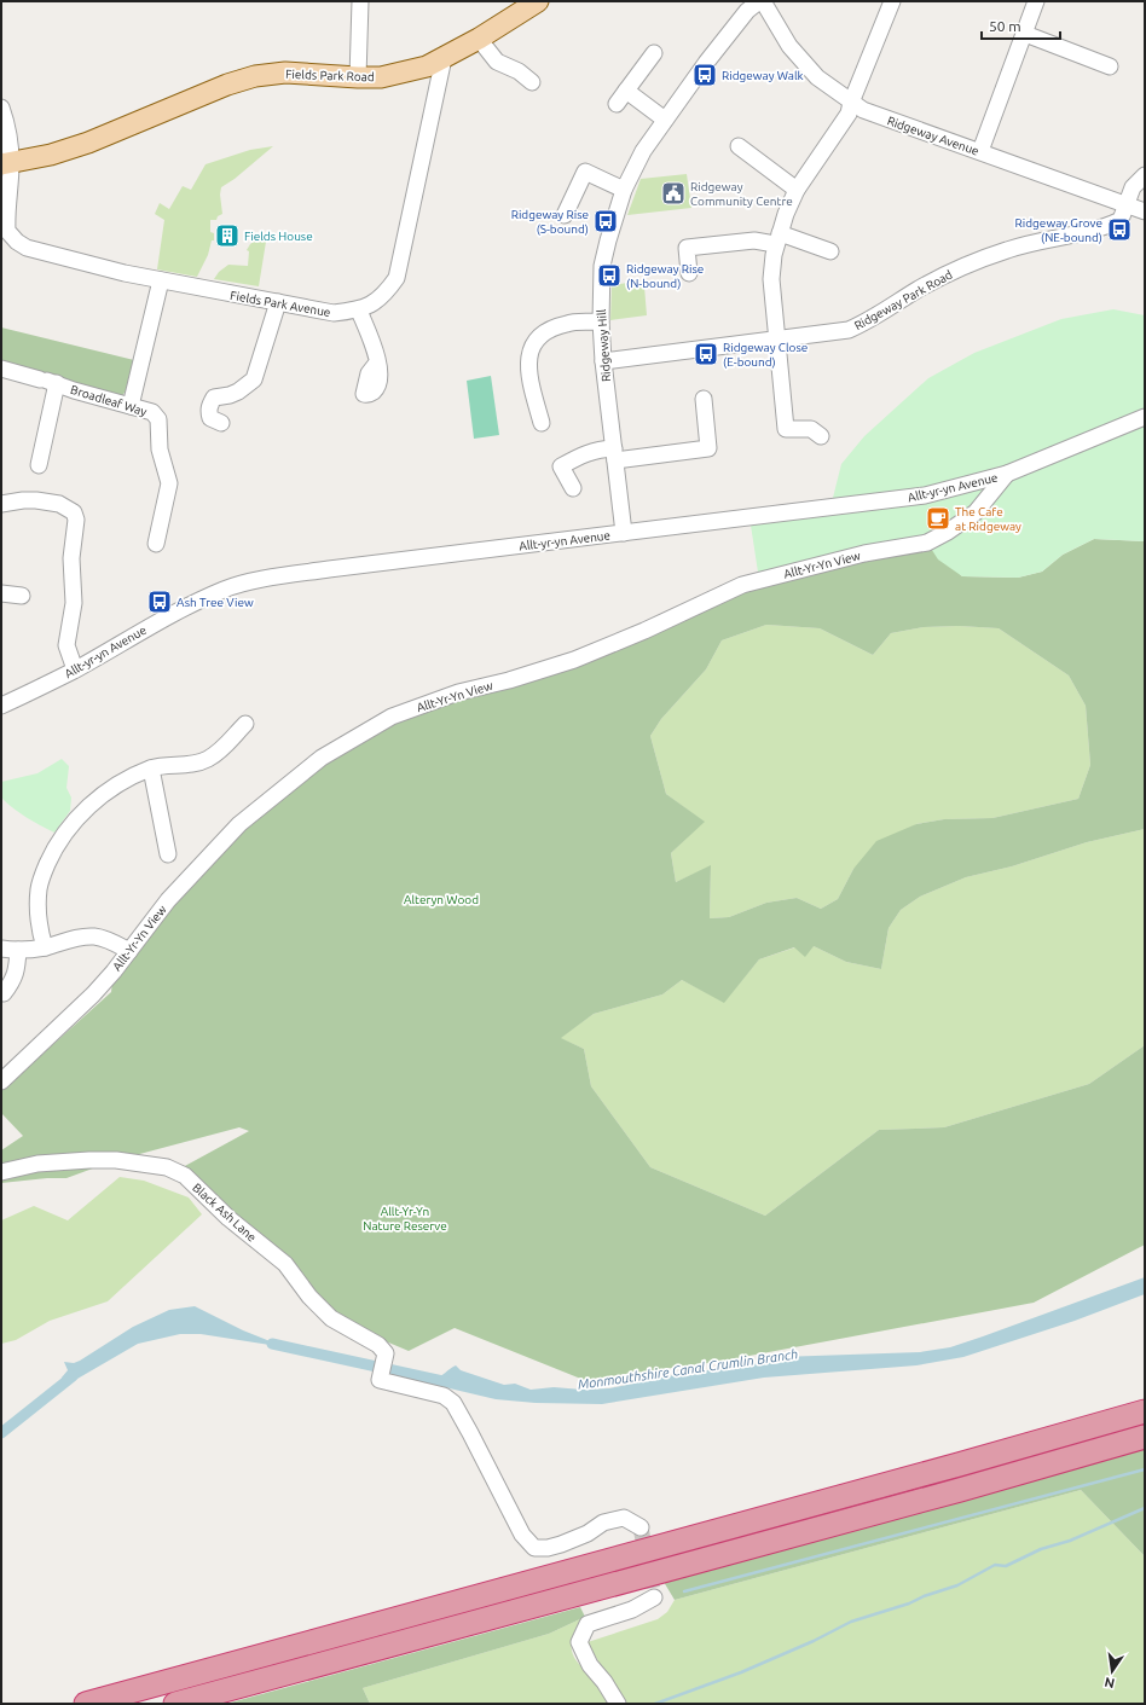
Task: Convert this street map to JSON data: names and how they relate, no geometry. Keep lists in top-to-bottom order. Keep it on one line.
{"streets":{"main road":["Fields Park Road"],"street":["Ridgeway Avenue","Ridgeway Park Road","Fields Park Avenue","Ridgeway Hill","Broadleaf Way","Allt-yr-yn Avenue","Allt-Yr-Yn View","Black Ash Lane"]},"crossings":[["Fields Park Road","Fields Park Avenue"],["Ridgeway Avenue","Ridgeway Park Road"],["Ridgeway Avenue","Ridgeway Hill"],["Ridgeway Park Road","Ridgeway Hill"],["Ridgeway Hill","Allt-yr-yn Avenue"],["Allt-yr-yn Avenue","Allt-Yr-Yn View"]],"water":["Monmouthshire Canal Crumlin Branch"],"parks":["Alteryn Wood","Allt-Yr-Yn Nature Reserve"],"places":{"bus stop":["Ridgeway Walk","Ridgeway Rise (S-bound)","Ridgeway Grove (NE-bound)","Ridgeway Rise (N-bound)","Ridgeway Close (E-bound)","Ash Tree View"],"public building":["Ridgeway Community Centre"],"building":["Fields House"],"cafe":["The Cafe at Ridgeway"]},"scale_bar":"50 m","north":"bottom"}
